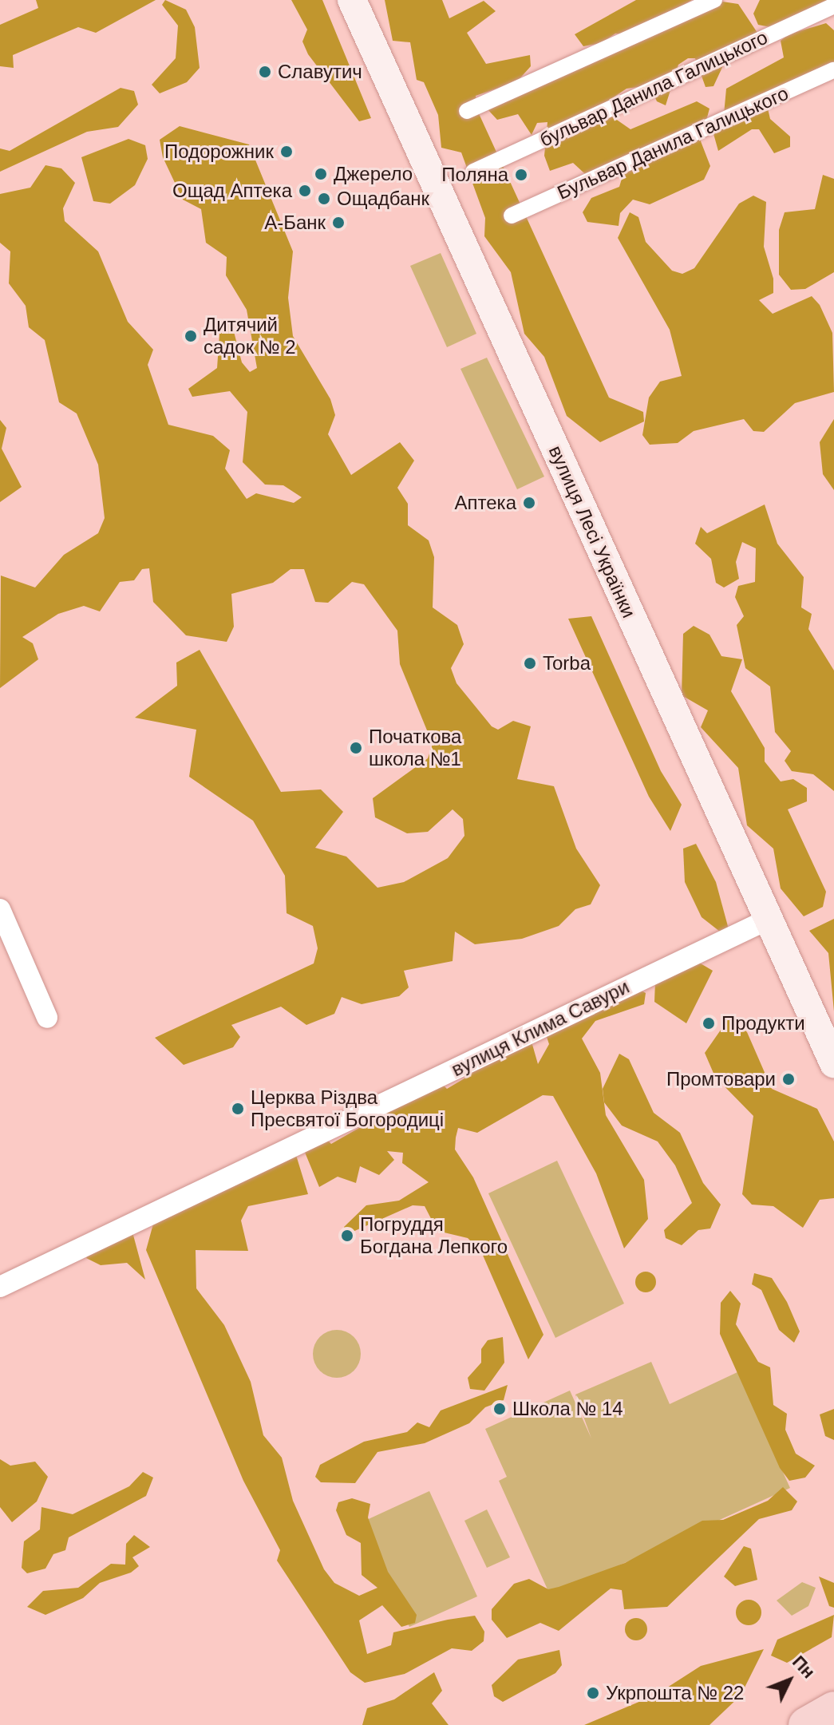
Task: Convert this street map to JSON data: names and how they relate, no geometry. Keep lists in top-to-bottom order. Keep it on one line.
{"streets":{"main road":["вулиця Лесі Українки"],"street":["бульвар Данила Галицького","Бульвар Данила Галицького","вулиця Клима Савури"]},"crossings":[["вулиця Лесі Українки","вулиця Клима Савури"]],"places":["Славутич","Подорожник","Джерело","Поляна","Ощад Аптека","Ощадбанк","А-Банк","Дитячий садок № 2","Аптека","Torba","Початкова школа №1","Продукти","Промтовари","Церква Різдва Пресвятої Богородиці","Погруддя Богдана Лепкого","Школа № 14","Укрпошта № 22"],"north":"top right"}
